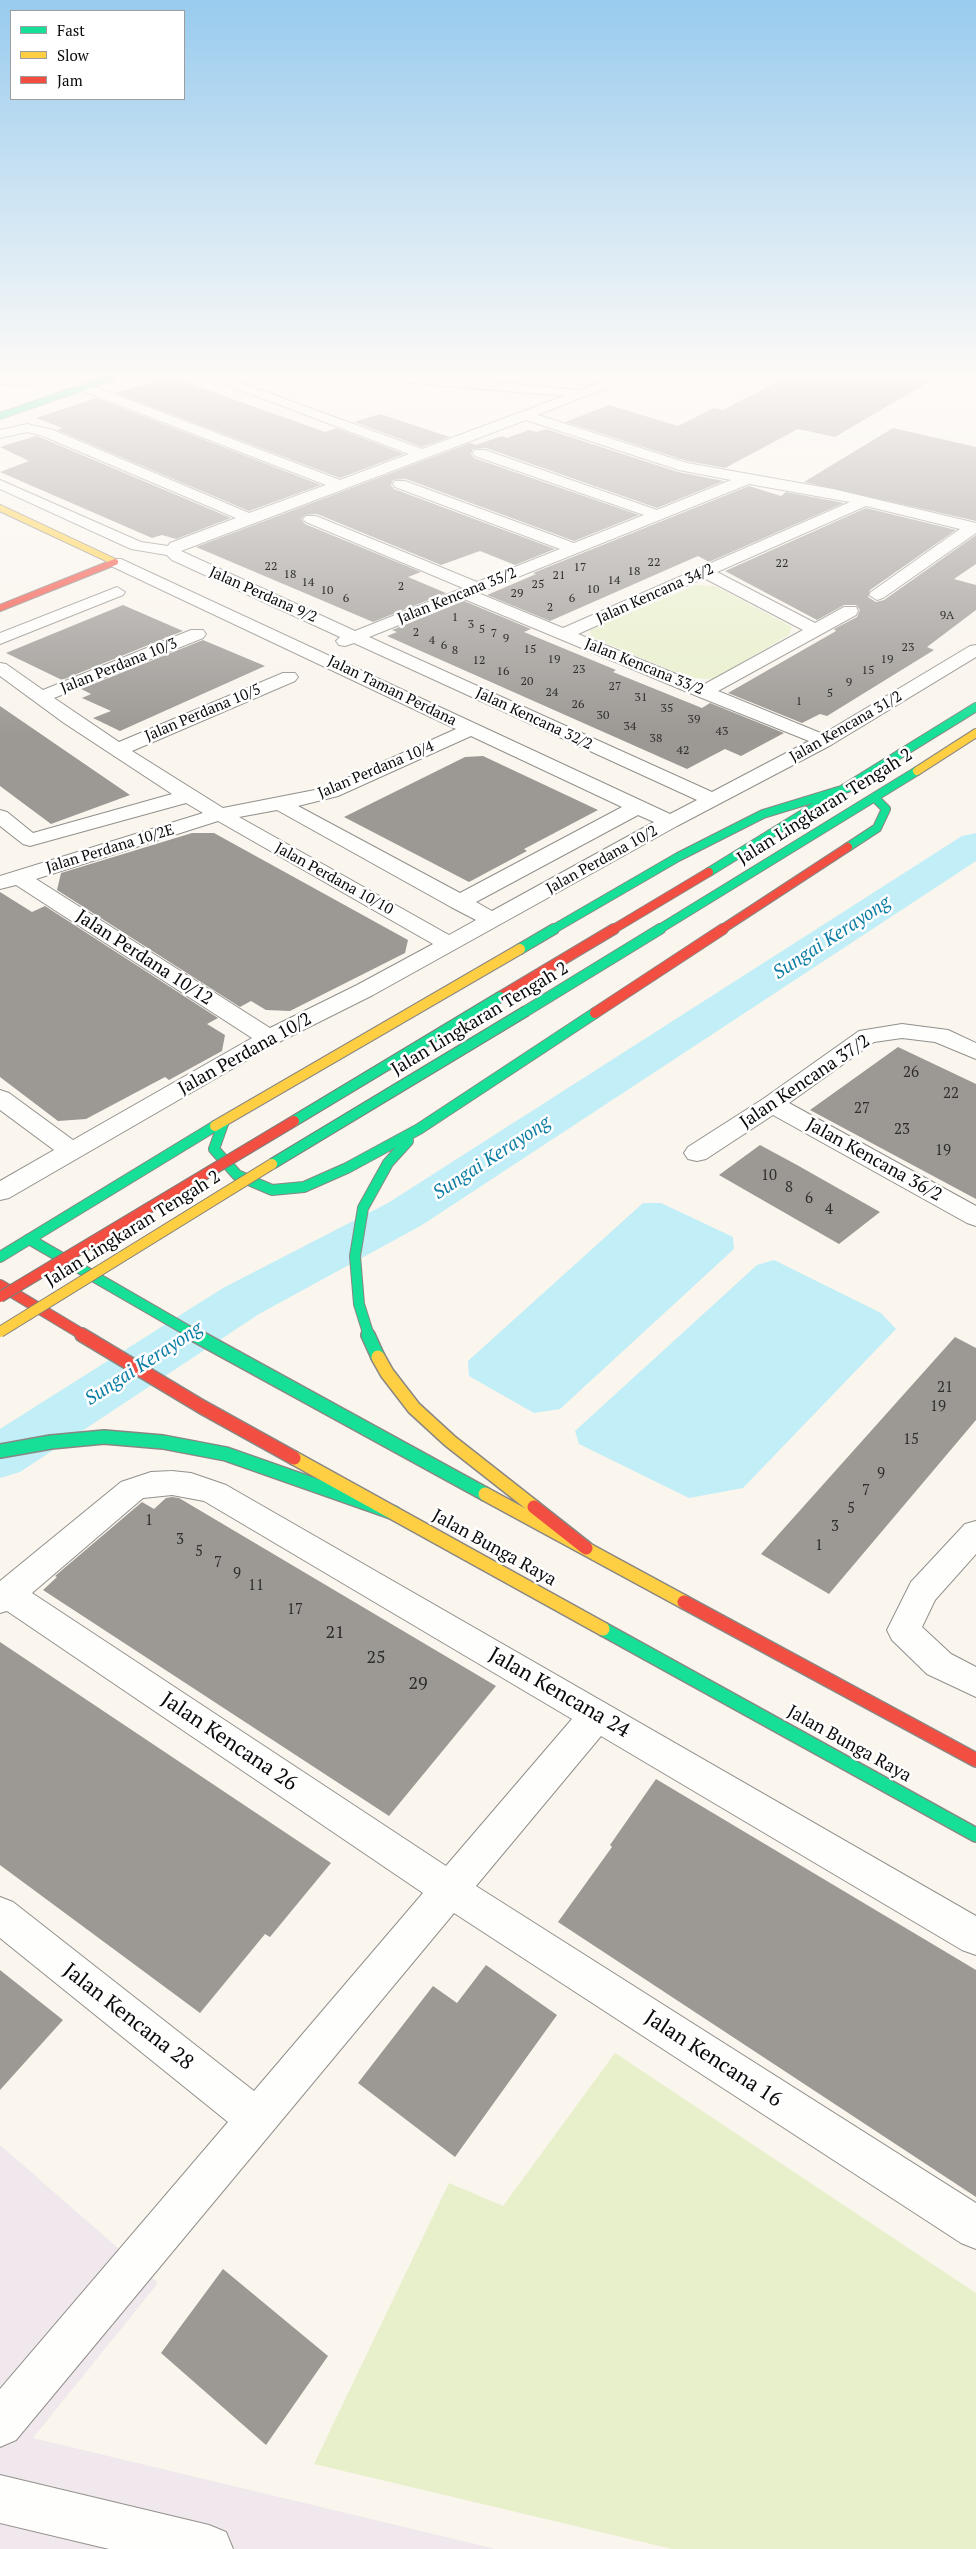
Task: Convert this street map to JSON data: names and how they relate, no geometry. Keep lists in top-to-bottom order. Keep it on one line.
{"streets":{"main road":["Jalan Lingkaran Tengah 2","Jalan Bunga Raya"],"street":["Jalan Kencana 34/2","Jalan Perdana 9/2","Jalan Kencana 35/2","Jalan Perdana 10/3","Jalan Kencana 33/2","Jalan Taman Perdana","Jalan Perdana 10/5","Jalan Kencana 32/2","Jalan Kencana 31/2","Jalan Perdana 10/4","Jalan Perdana 10/2E","Jalan Perdana 10/2","Jalan Perdana 10/10","Jalan Perdana 10/12","Jalan Kencana 37/2","Jalan Kencana 36/2","Jalan Kencana 24","Jalan Kencana 26","Jalan Kencana 28","Jalan Kencana 16"]},"crossings":[["Jalan Kencana 34/2","Jalan Kencana 33/2"],["Jalan Perdana 9/2","Jalan Kencana 35/2"],["Jalan Perdana 9/2","Jalan Kencana 32/2"],["Jalan Kencana 35/2","Jalan Kencana 33/2"],["Jalan Kencana 35/2","Jalan Taman Perdana"],["Jalan Kencana 35/2","Jalan Kencana 32/2"],["Jalan Kencana 33/2","Jalan Kencana 31/2"],["Jalan Taman Perdana","Jalan Perdana 10/4"],["Jalan Taman Perdana","Jalan Perdana 10/2"],["Jalan Kencana 32/2","Jalan Kencana 31/2"],["Jalan Kencana 32/2","Jalan Perdana 10/2"],["Jalan Kencana 31/2","Jalan Perdana 10/2"],["Jalan Perdana 10/4","Jalan Perdana 10/2E"],["Jalan Perdana 10/4","Jalan Perdana 10/10"],["Jalan Perdana 10/2E","Jalan Perdana 10/10"],["Jalan Perdana 10/2E","Jalan Perdana 10/12"],["Jalan Perdana 10/2","Jalan Perdana 10/10"],["Jalan Perdana 10/2","Jalan Perdana 10/12"],["Jalan Kencana 37/2","Jalan Kencana 36/2"],["Jalan Kencana 24","Jalan Kencana 26"],["Jalan Kencana 26","Jalan Kencana 16"]],"water":["Sungai Kerayong"],"house_numbers":["22","22","22","17","18","18","21","14","14","25","2","10","10","29","6","6","2","9A","1","3","5","2","7","9","4","6","23","15","8","19","19","12","23","15","16","20","9","27","24","5","31","1","26","35","30","39","34","43","38","42","26","22","27","23","19","10","8","6","4","21","19","15","9","7","5","1","3","3","1","5","7","9","11","17","21","25","29"],"legend":["Fast","Slow","Jam"]}
